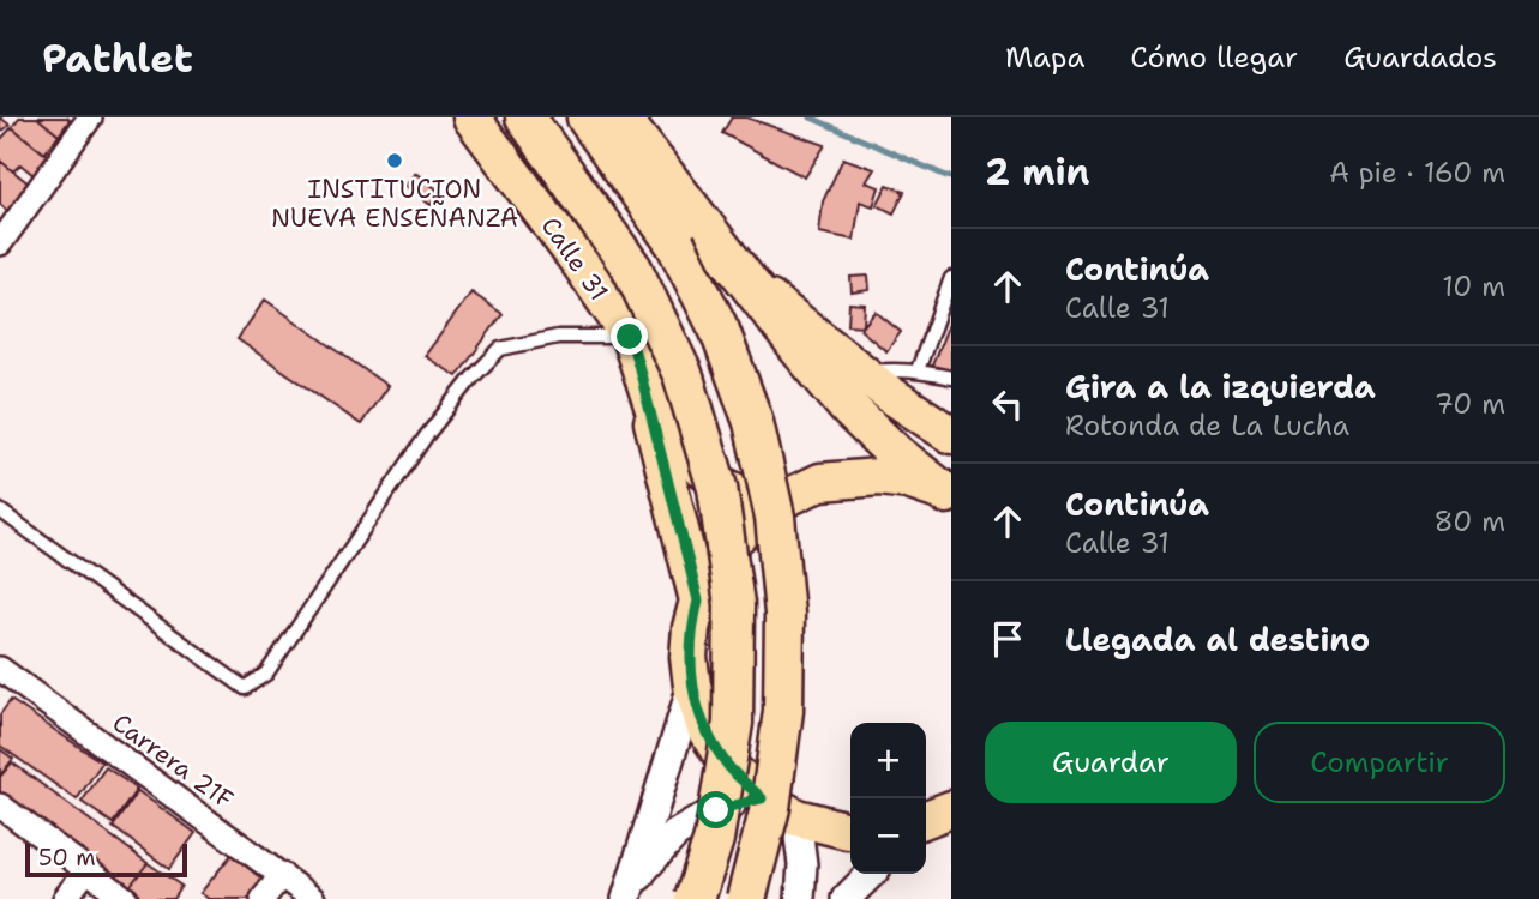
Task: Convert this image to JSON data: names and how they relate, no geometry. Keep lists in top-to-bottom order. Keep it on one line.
{"streets":{"main road":["Calle 31"],"street":["Carrera 21F"]},"places":["INSTITUCION NUEVA ENSEÑANZA"],"scale_bar":"50 m","page":{"header":"Pathlet","nav":["Mapa","Cómo llegar","Guardados"],"heading":["2 min","A pie · 160 m"],"list":[["Continúa","Calle 31","10 m"],["Gira a la izquierda","Rotonda de La Lucha","70 m"],["Continúa","Calle 31","80 m"],"Llegada al destino"],"buttons":["Guardar","Compartir"],"map_buttons":["+","−"],"scale":"50 m"}}
